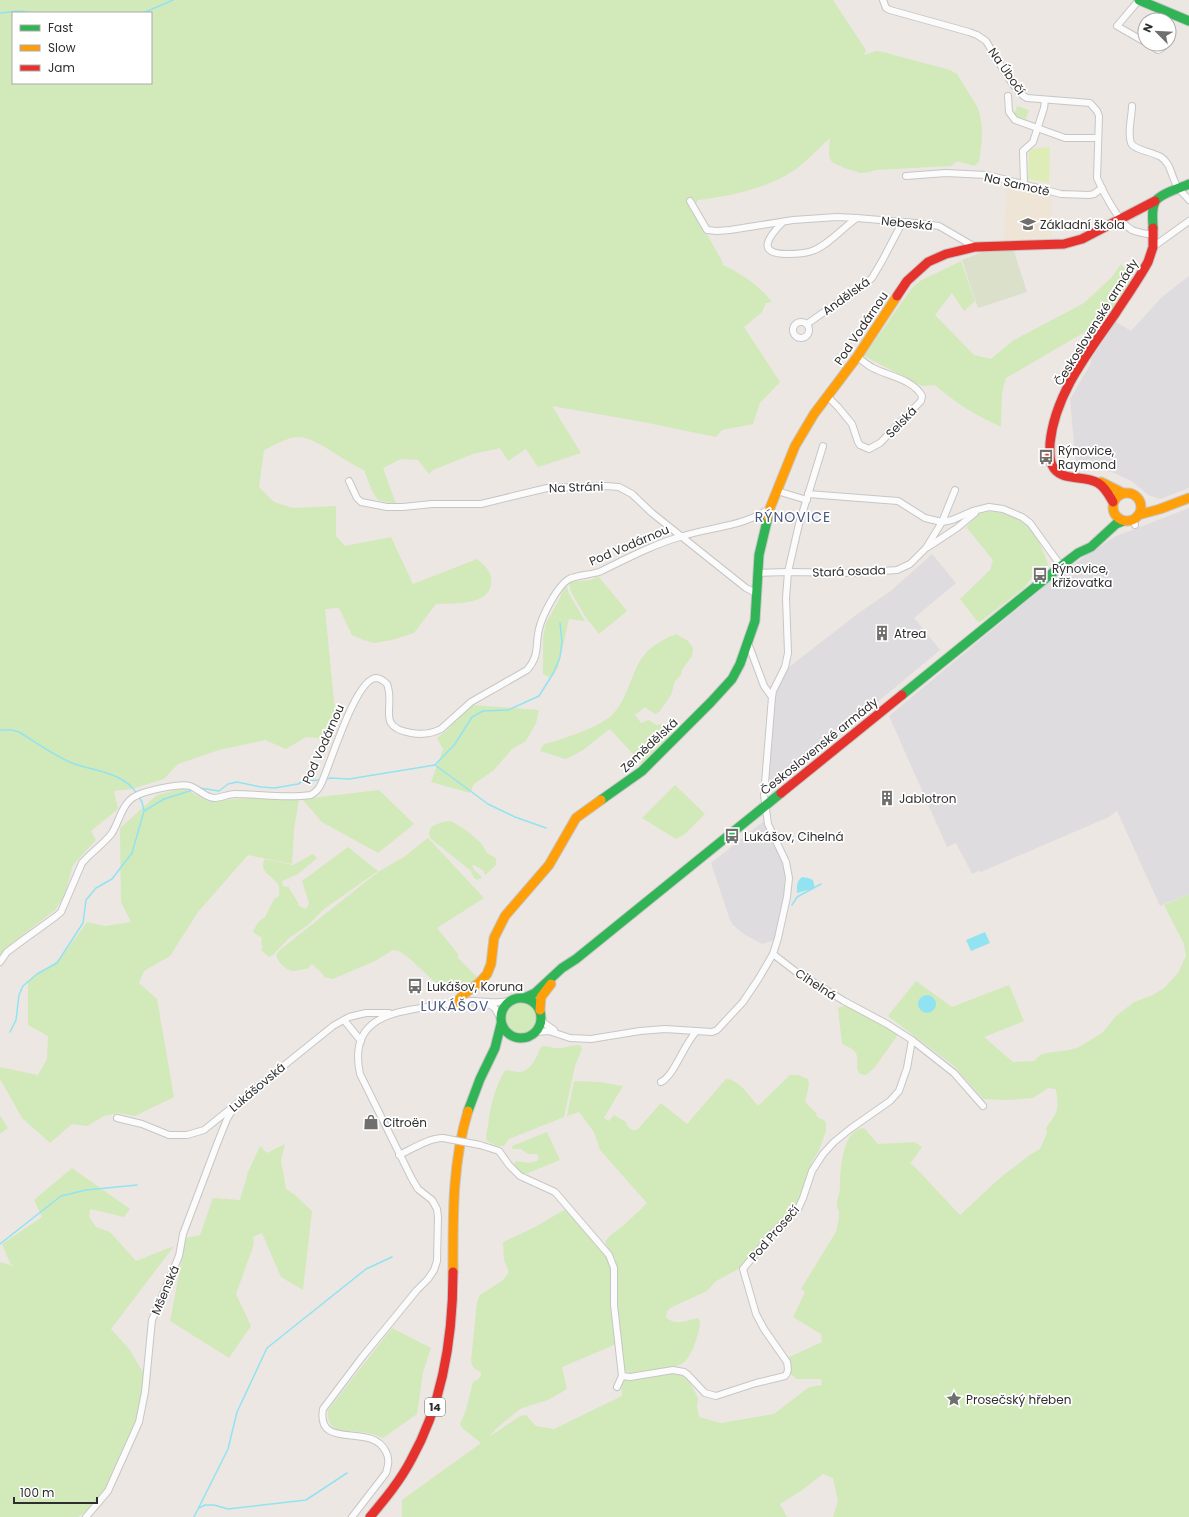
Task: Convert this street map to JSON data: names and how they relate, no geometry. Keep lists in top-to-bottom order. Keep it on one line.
{"streets":{"street":["Na Úbočí","Na Samotě","Nebeská","Andělská","Československé armády","Pod Vodárnou","Selská","Na Stráni","Stará osada","Zemědělská","Cihelná","Lukášovská","Pod Prosečí","Mšenská","14"]},"crossings":[["Na Úbočí","Na Samotě"],["Na Úbočí","Pod Vodárnou"],["Nebeská","Andělská"],["Nebeská","Pod Vodárnou"],["Československé armády","Pod Vodárnou"],["Československé armády","Zemědělská"],["Československé armády","Lukášovská"],["Československé armády","14"],["Pod Vodárnou","Selská"],["Pod Vodárnou","Na Stráni"],["Pod Vodárnou","Zemědělská"],["Na Stráni","Zemědělská"],["Stará osada","Zemědělská"],["Cihelná","Pod Prosečí"],["Lukášovská","Mšenská"]],"districts":["RÝNOVICE","LUKÁŠOV"],"places":{"school or university":["Základní škola"],"bus stop":["Rýnovice, Raymond","Rýnovice, křižovatka","Lukášov, Cihelná","Lukášov, Koruna"],"building":["Atrea","Jablotron"],"shop":["Citroën"],"place":["Prosečský hřeben"]},"legend":["Fast","Slow","Jam"],"scale_bar":"100 m","north":"top left"}
